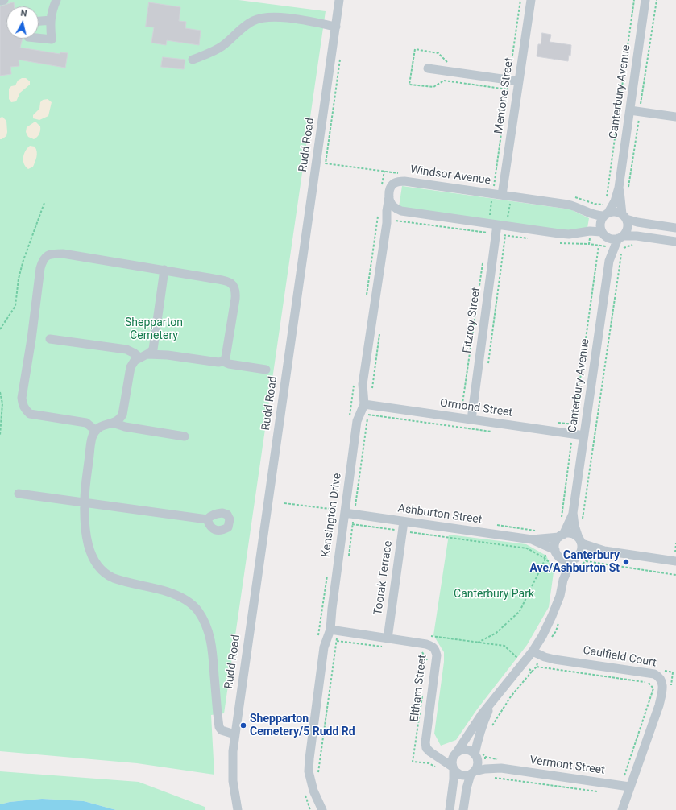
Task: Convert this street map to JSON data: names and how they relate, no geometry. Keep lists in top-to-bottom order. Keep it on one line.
{"streets":{"street":["Canterbury Avenue","Mentone Street","Rudd Road","Windsor Avenue","Fitzroy Street","Ormond Street","Ashburton Street","Kensington Drive","Toorak Terrace","Caulfield Court","Eltham Street","Vermont Street"]},"crossings":[["Canterbury Avenue","Windsor Avenue"],["Canterbury Avenue","Ormond Street"],["Canterbury Avenue","Ashburton Street"],["Mentone Street","Windsor Avenue"],["Windsor Avenue","Kensington Drive"],["Fitzroy Street","Ormond Street"],["Ormond Street","Kensington Drive"],["Ashburton Street","Kensington Drive"],["Ashburton Street","Toorak Terrace"],["Kensington Drive","Eltham Street"],["Toorak Terrace","Eltham Street"],["Caulfield Court","Vermont Street"]],"parks":["Shepparton Cemetery","Canterbury Park"],"places":["Canterbury Ave/Ashburton St","Shepparton Cemetery/5 Rudd Rd"],"north":"top"}
